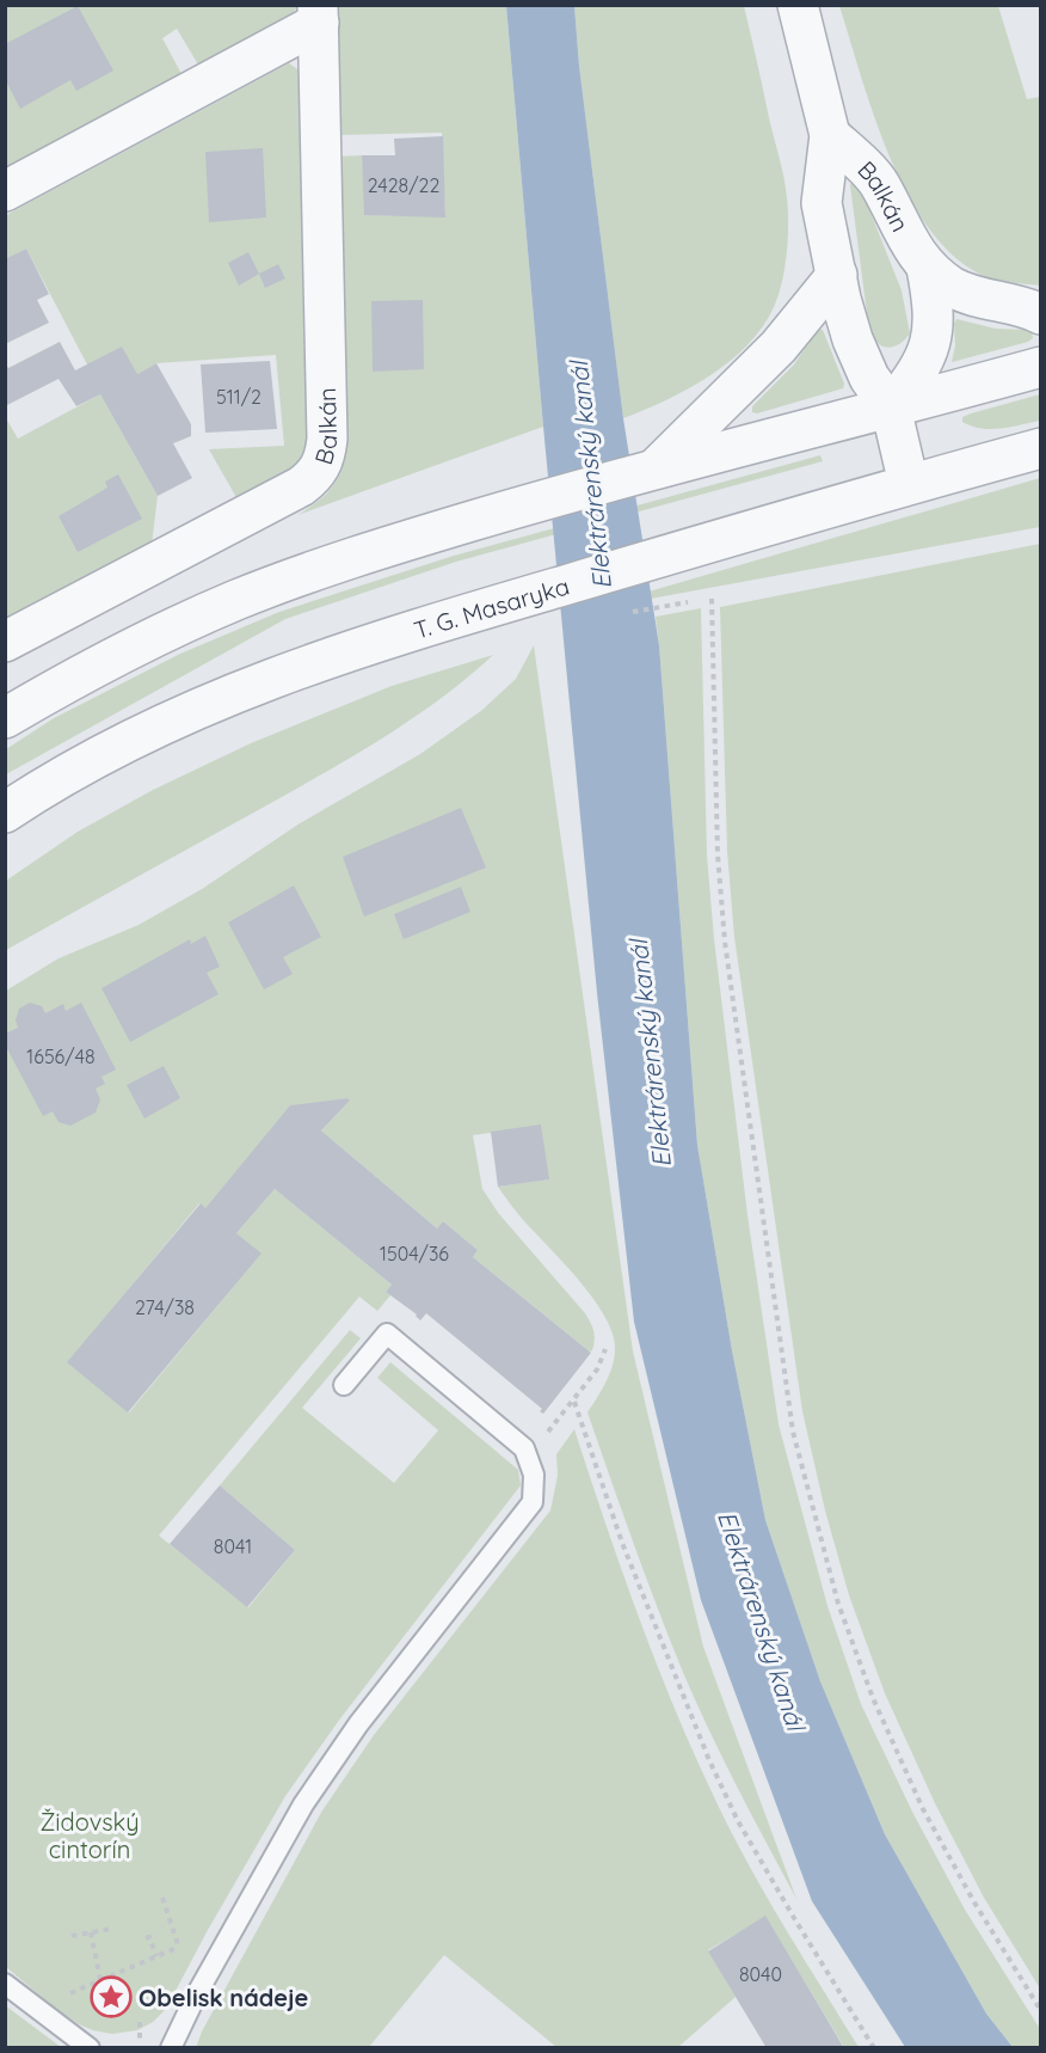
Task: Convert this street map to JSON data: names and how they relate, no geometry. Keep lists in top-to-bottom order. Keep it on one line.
{"streets":{"street":["Balkán","T. G. Masaryka"]},"crossings":[["Balkán","T. G. Masaryka"]],"water":["Elektrárenský kanál"],"parks":["Židovský cintorín"],"places":{"place":["Obelisk nádeje"]},"house_numbers":["2428/22","511/2","1656/48","1504/36","274/38","8041","8040"]}
